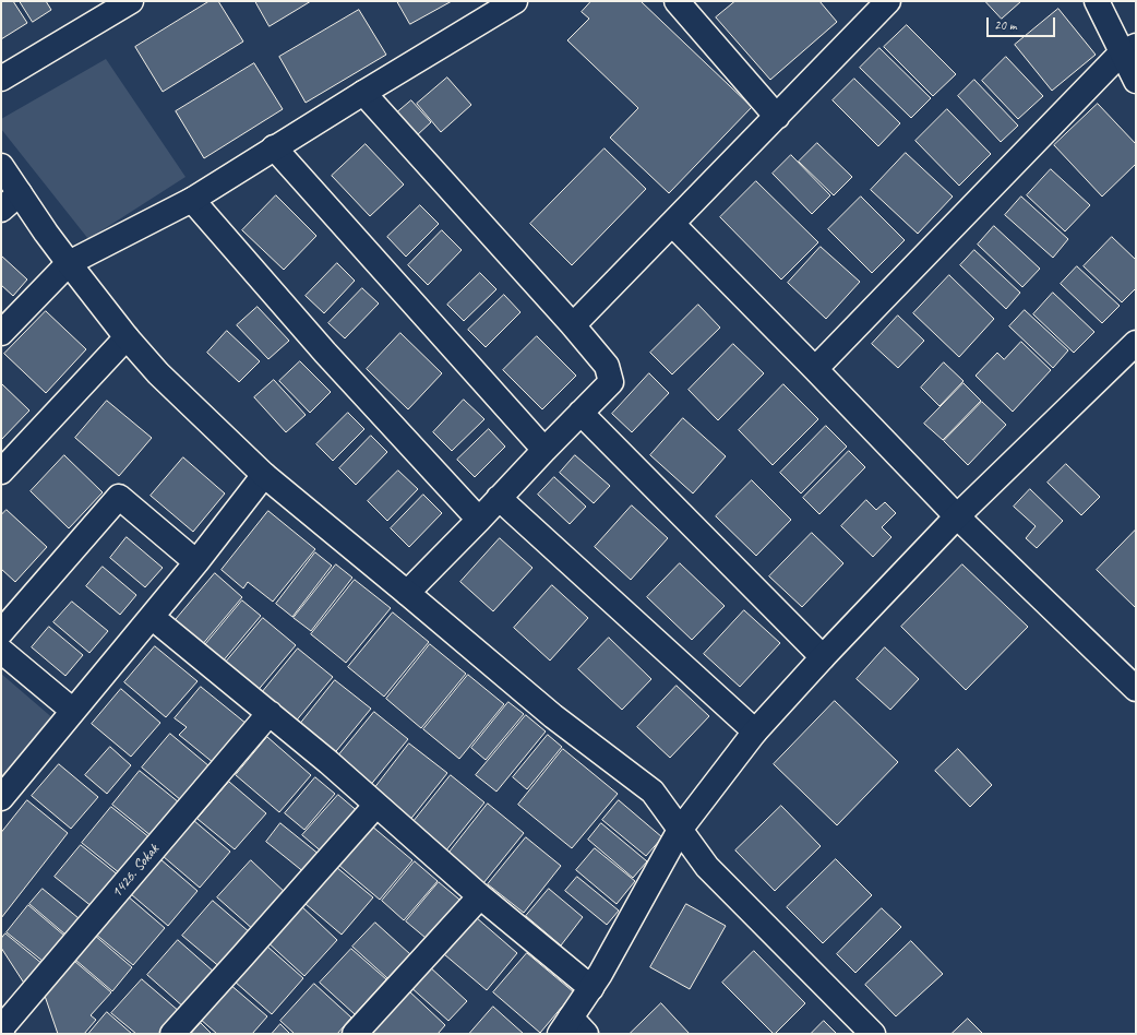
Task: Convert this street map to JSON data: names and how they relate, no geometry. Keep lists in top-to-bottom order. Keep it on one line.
{"streets":{"street":["1426. Sokak"]},"scale_bar":"20 m"}
